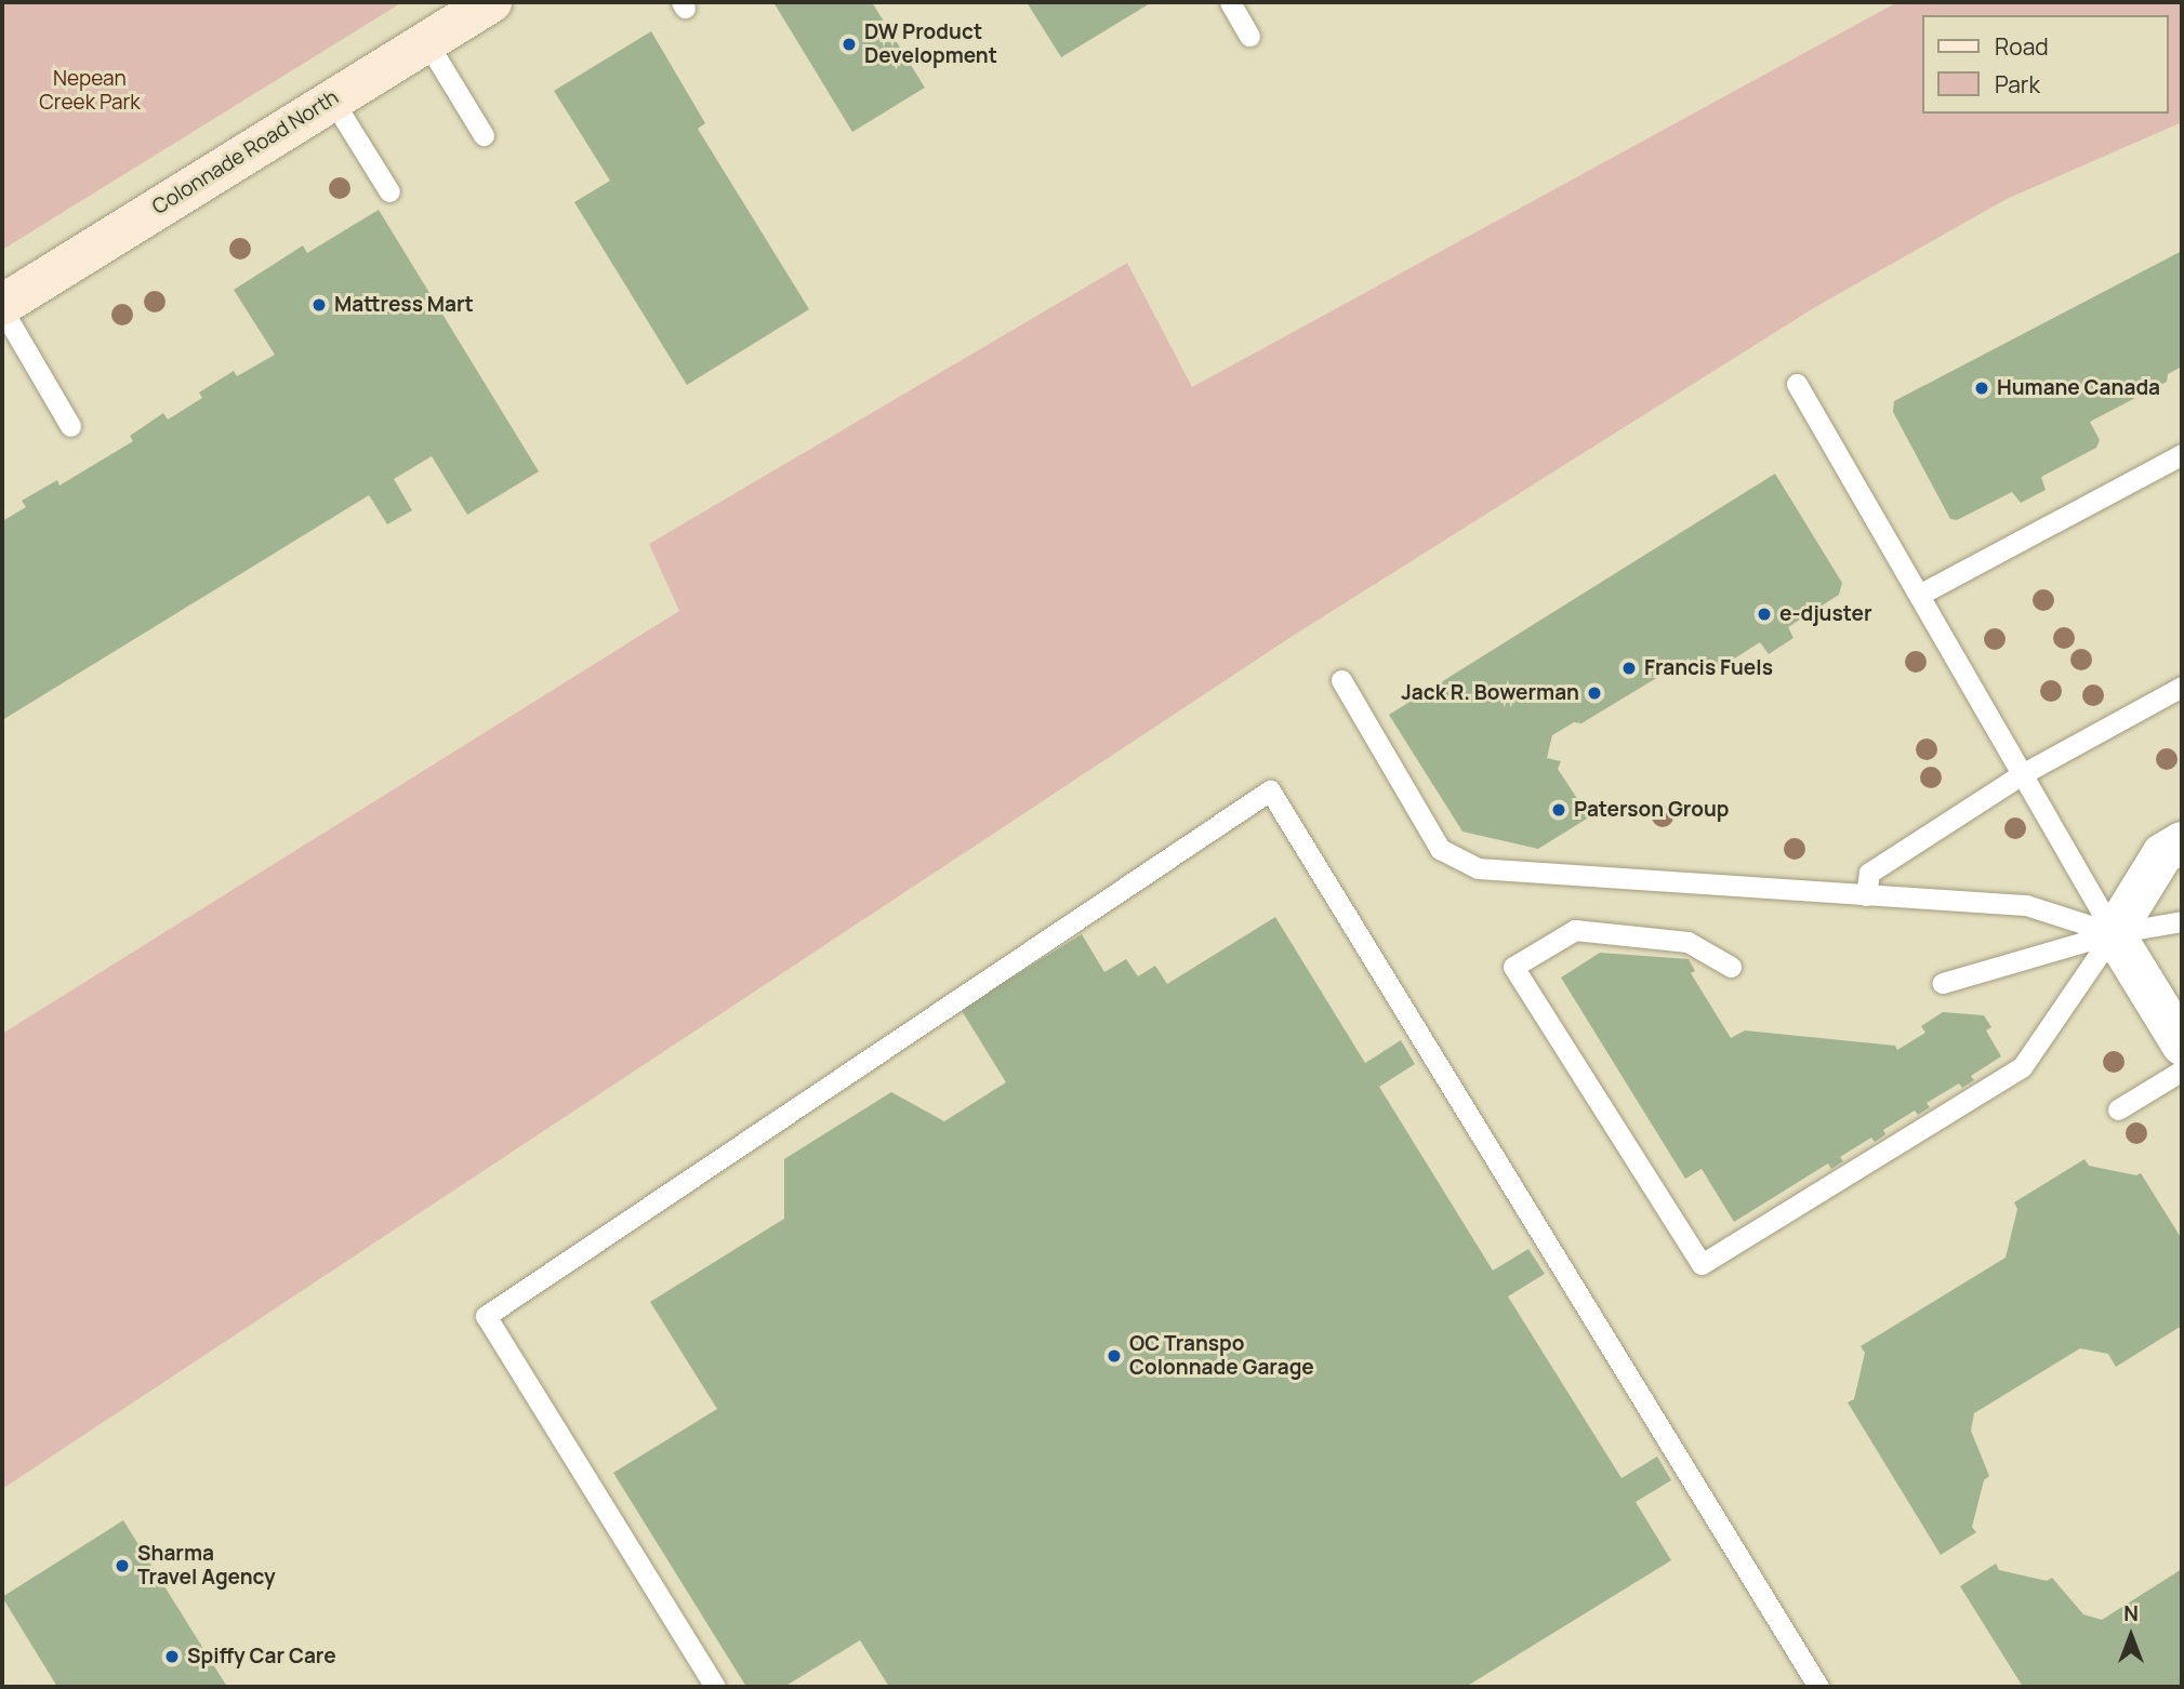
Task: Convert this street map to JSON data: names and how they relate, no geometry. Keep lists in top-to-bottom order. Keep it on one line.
{"streets":{"street":["Colonnade Road North"]},"parks":["Nepean Creek Park"],"places":["DW Product Development","Mattress Mart","Humane Canada","e-djuster","Francis Fuels","Jack R. Bowerman","Paterson Group","OC Transpo Colonnade Garage","Sharma Travel Agency","Spiffy Car Care"],"legend":["Road","Park"],"north":"top"}
